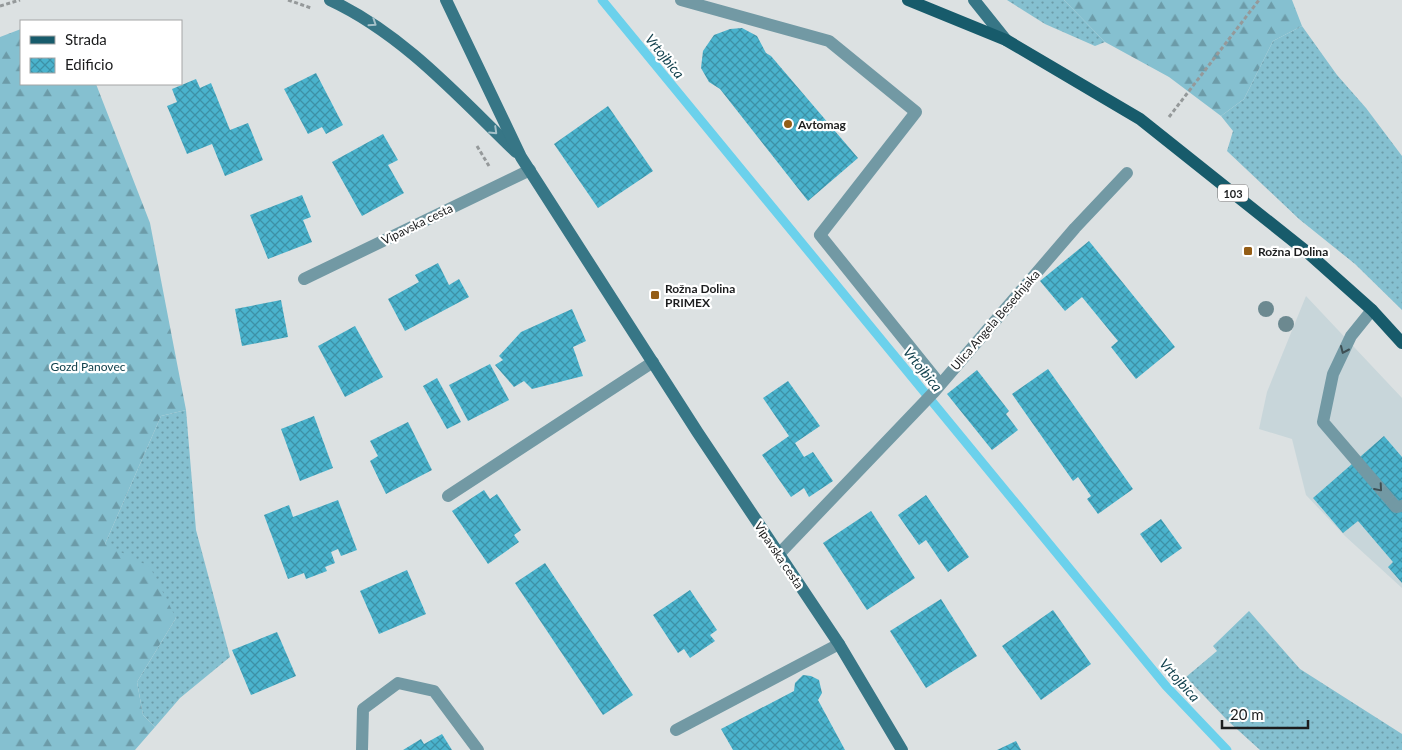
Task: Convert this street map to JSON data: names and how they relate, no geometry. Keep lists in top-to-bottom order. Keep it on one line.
{"streets":{"main road":["103","Vipavska cesta"],"street":["Ulica Angela Besednjaka"]},"crossings":[["Vipavska cesta","Ulica Angela Besednjaka"]],"water":["Vrtojbica"],"parks":["Gozd Panovec"],"places":{"other":["Avtomag"],"transit":["Rožna Dolina","Rožna Dolina PRIMEX"]},"legend":["Strada","Edificio"],"scale_bar":"20 m"}
